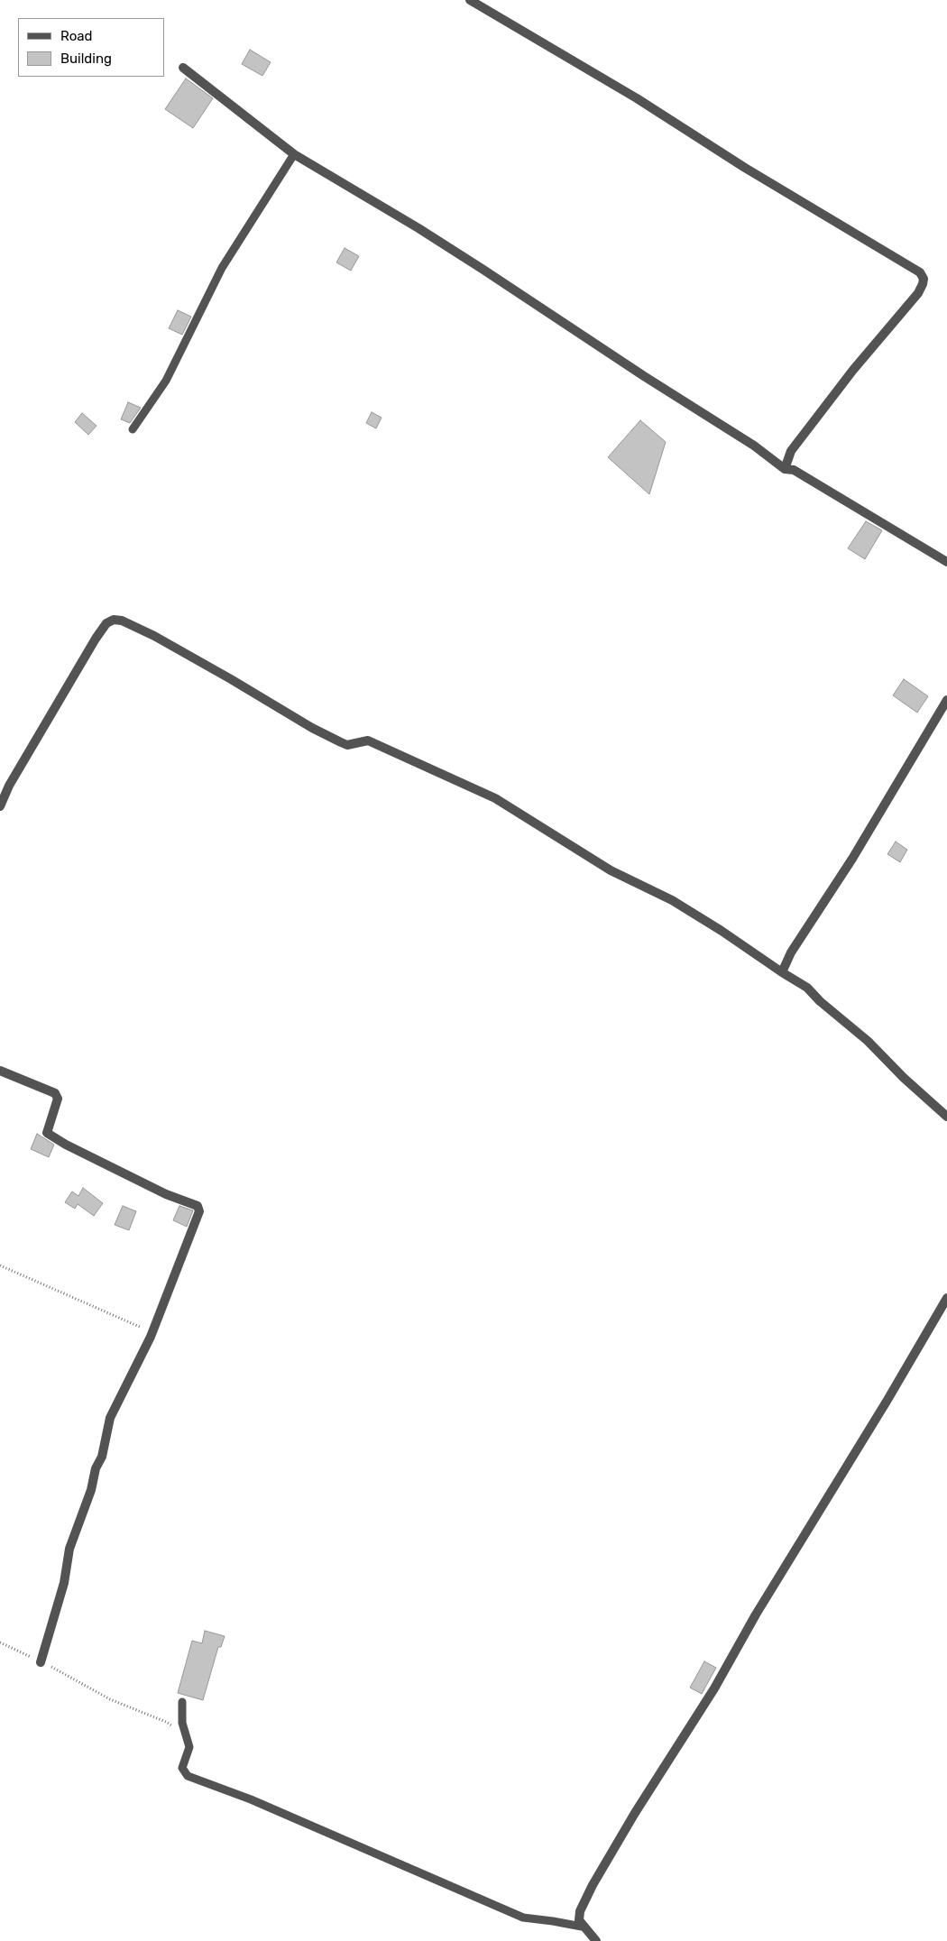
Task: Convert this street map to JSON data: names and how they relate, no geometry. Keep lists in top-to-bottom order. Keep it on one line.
{"legend":["Road","Building"]}
